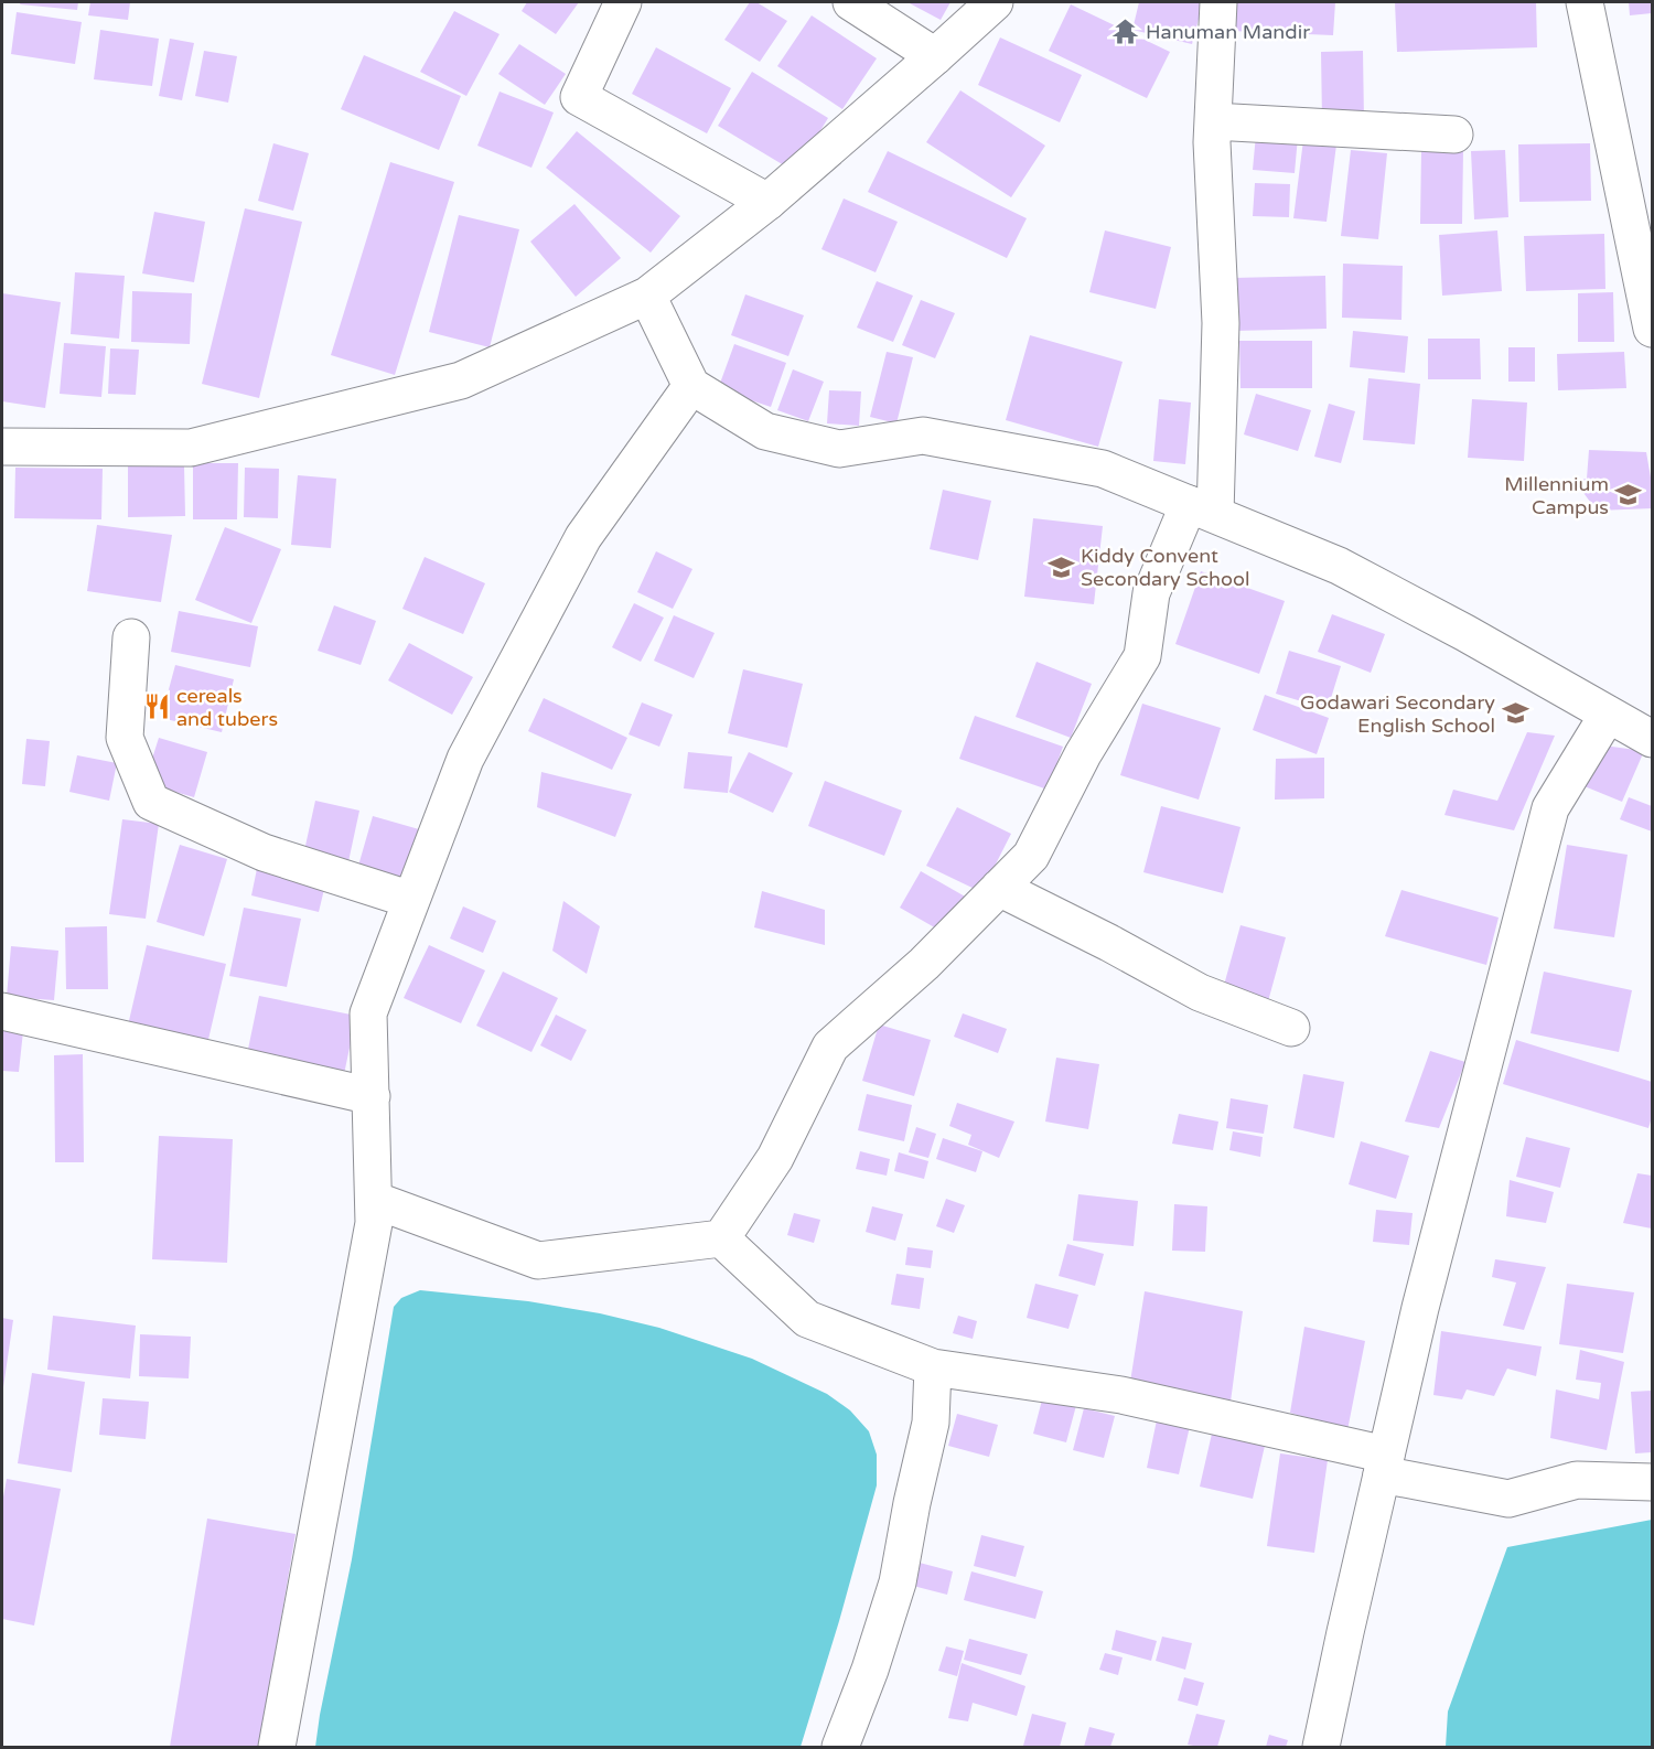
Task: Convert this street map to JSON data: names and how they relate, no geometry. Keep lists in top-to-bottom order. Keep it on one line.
{"places":{"temple":["Hanuman Mandir"],"school or university":["Millennium Campus","Kiddy Convent Secondary School","Godawari Secondary English School"],"restaurant":["cereals and tubers"]}}
